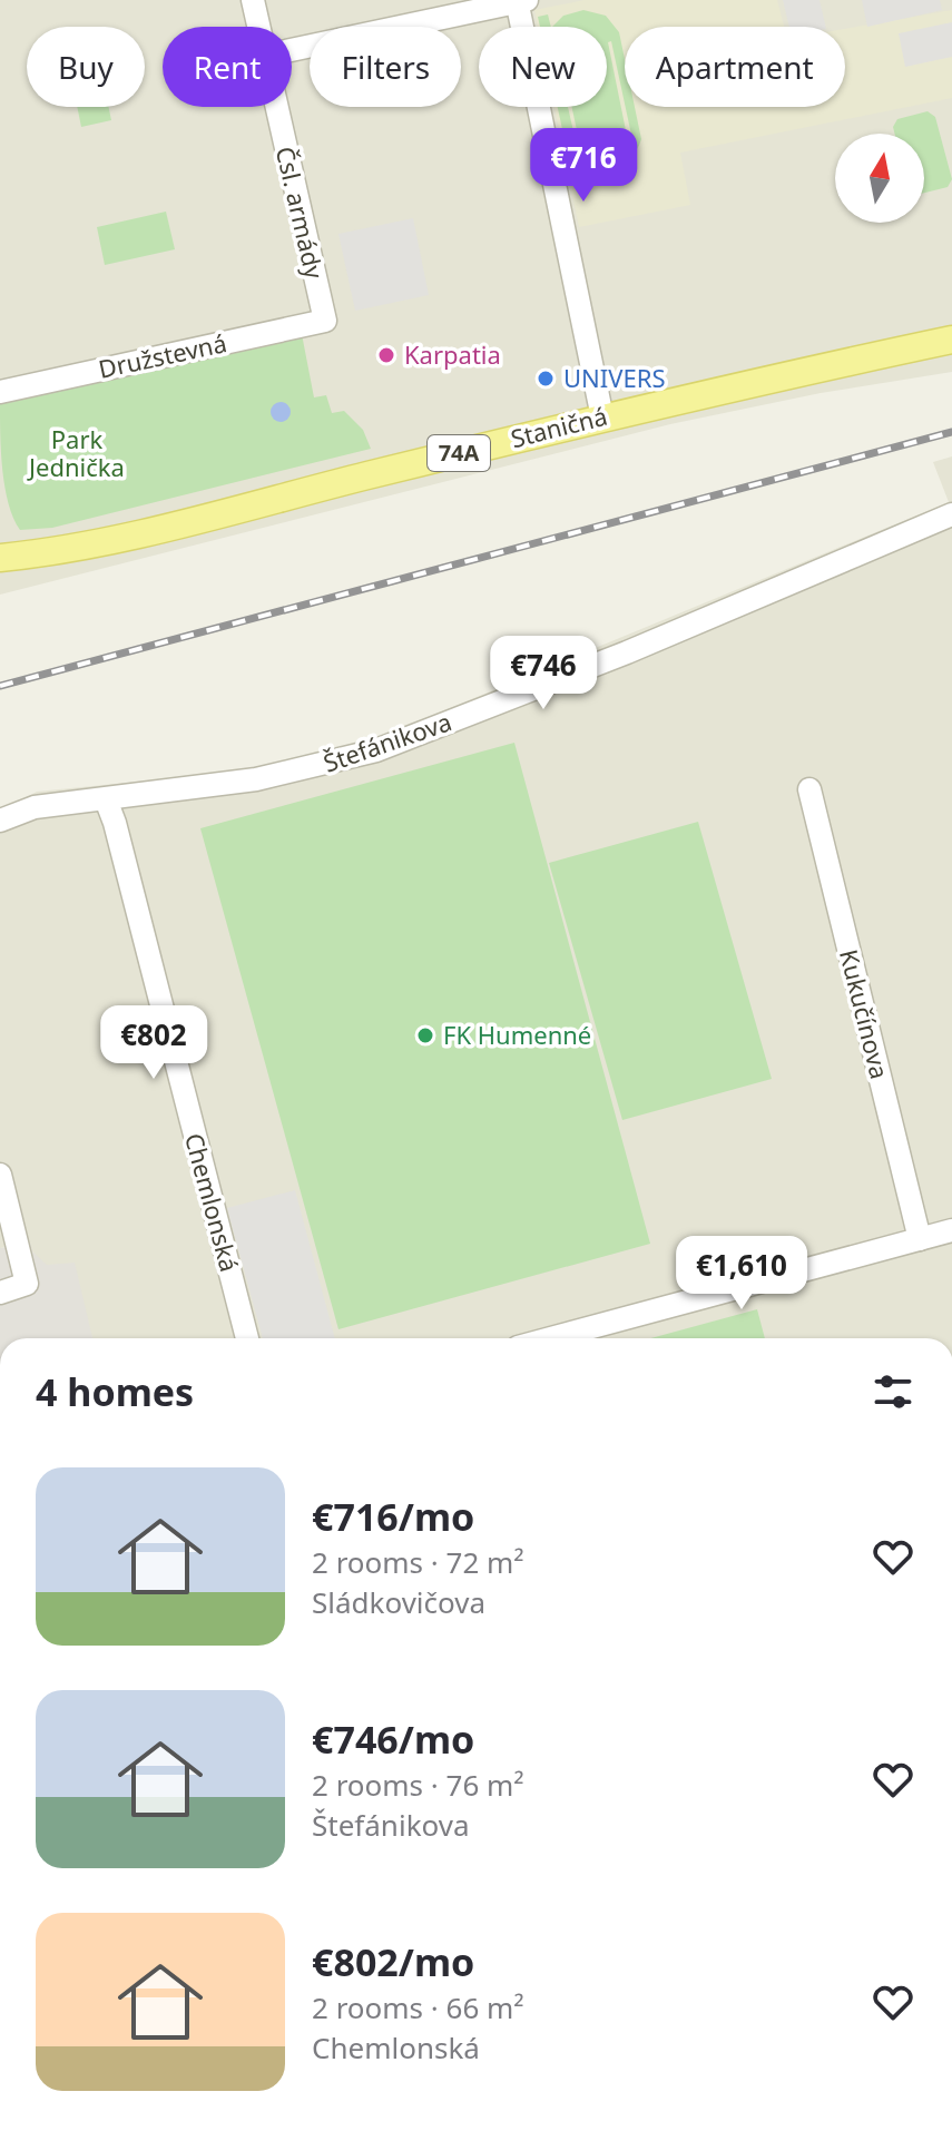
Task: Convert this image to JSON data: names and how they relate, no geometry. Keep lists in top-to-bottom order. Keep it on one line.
{"streets":{"main road":["Staničná","74A"],"street":["Čsl. armády","Družstevná","Štefánikova","Kukučínova","Chemlonská"]},"crossings":[["Čsl. armády","Družstevná"],["Štefánikova","Chemlonská"]],"parks":["Park Jednička"],"places":["Karpatia","UNIVERS","FK Humenné"],"north":"top","page":{"chip":["Buy","Rent","Filters","New","Apartment"],"price":["€716","€746","€802","€1,610"],"heading":"4 homes","list":[{"name":"€716/mo","note":"2 rooms · 72 m² · Sládkovičova"},{"name":"€746/mo","note":"2 rooms · 76 m² · Štefánikova"},{"name":"€802/mo","note":"2 rooms · 66 m² · Chemlonská"}]}}
